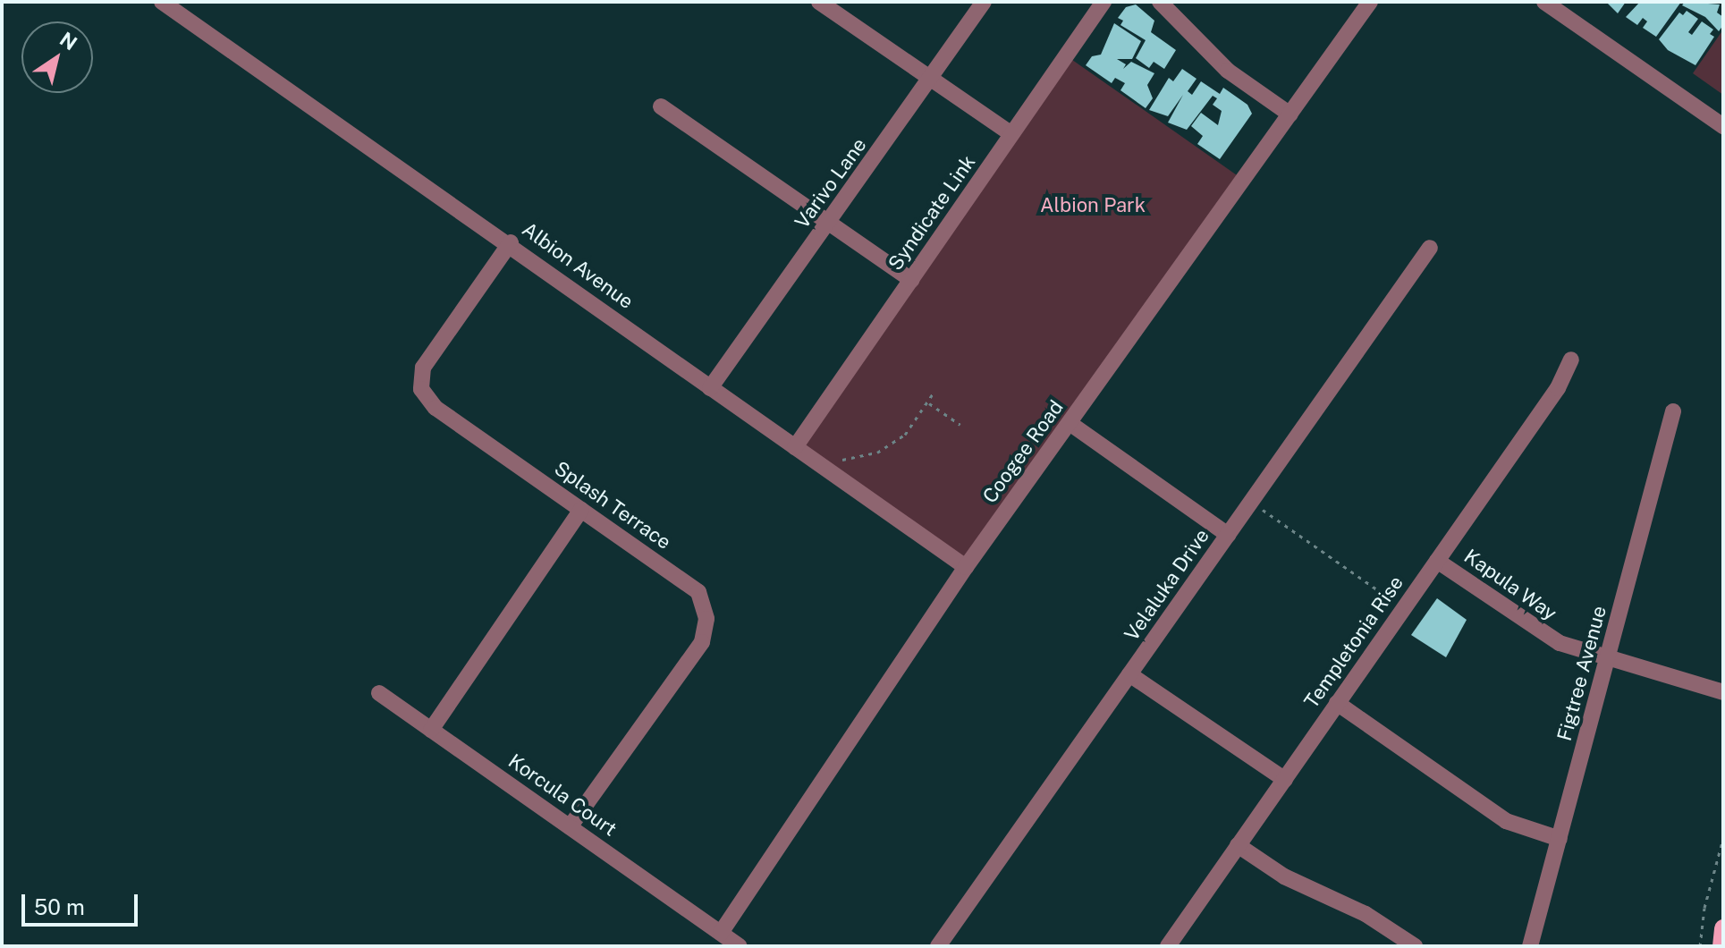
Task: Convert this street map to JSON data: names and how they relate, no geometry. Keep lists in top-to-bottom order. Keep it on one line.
{"streets":{"street":["Varivo Lane","Syndicate Link","Albion Avenue","Coogee Road","Splash Terrace","Velaluka Drive","Kapula Way","Templetonia Rise","Figtree Avenue","Korcula Court"]},"crossings":[["Varivo Lane","Albion Avenue"],["Syndicate Link","Albion Avenue"],["Albion Avenue","Coogee Road"],["Albion Avenue","Splash Terrace"],["Coogee Road","Korcula Court"],["Splash Terrace","Korcula Court"],["Kapula Way","Templetonia Rise"],["Kapula Way","Figtree Avenue"]],"parks":["Albion Park"],"scale_bar":"50 m","north":"top right"}
